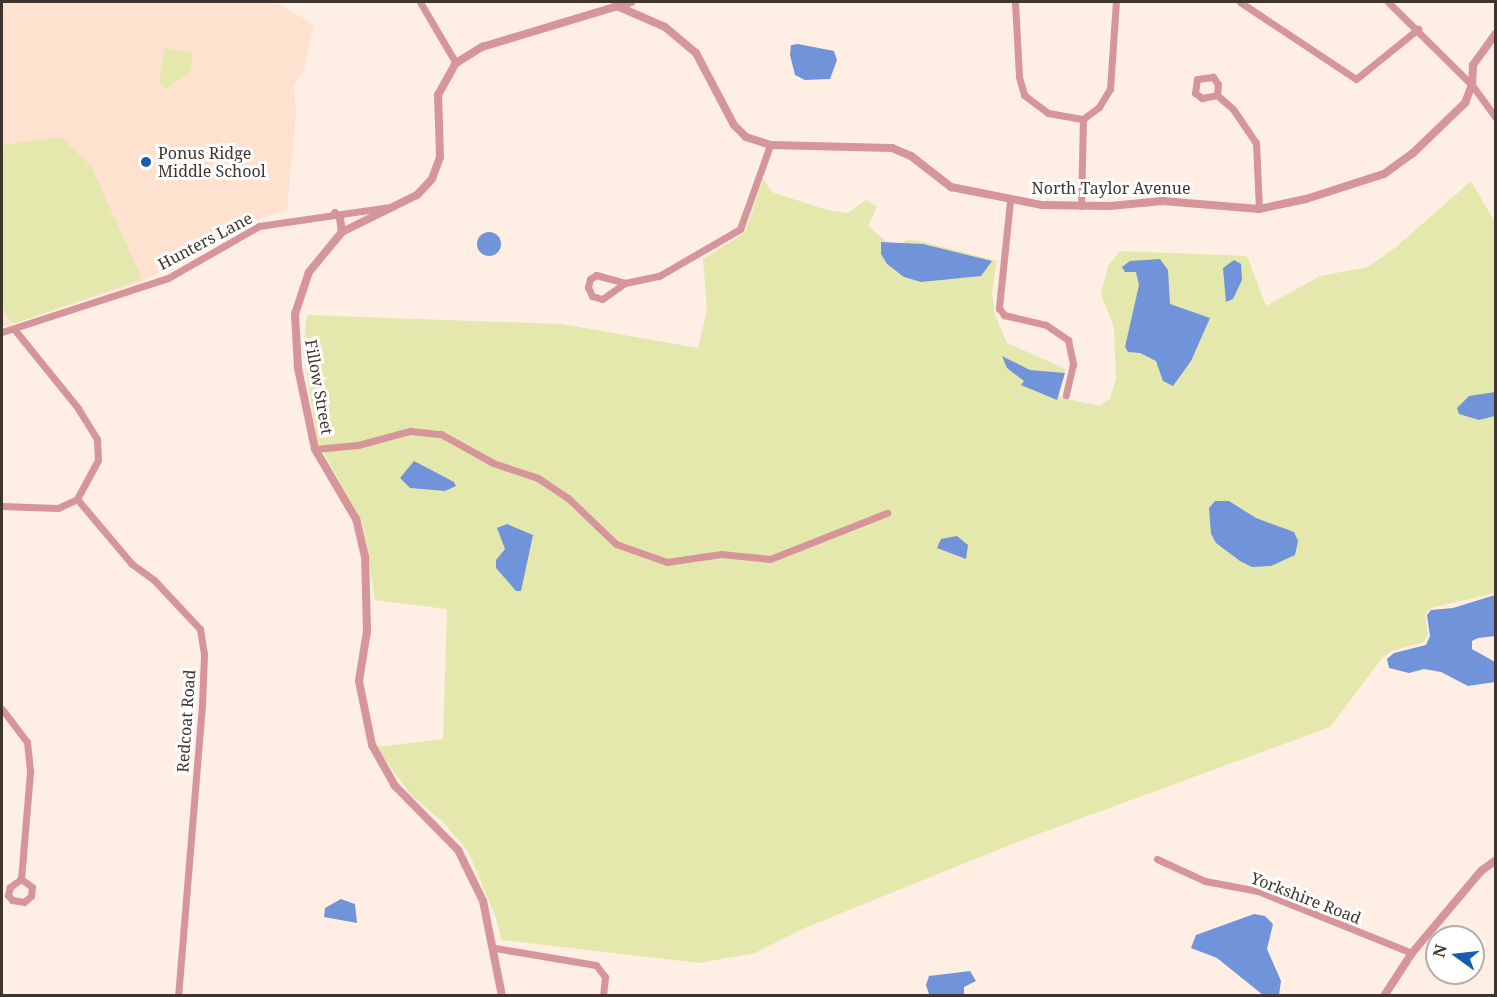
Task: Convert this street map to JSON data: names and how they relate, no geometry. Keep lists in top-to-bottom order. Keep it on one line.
{"streets":{"street":["North Taylor Avenue","Hunters Lane","Fillow Street","Redcoat Road","Yorkshire Road"]},"crossings":[["North Taylor Avenue","Fillow Street"],["Hunters Lane","Fillow Street"]],"places":["Ponus Ridge Middle School"],"north":"left"}
